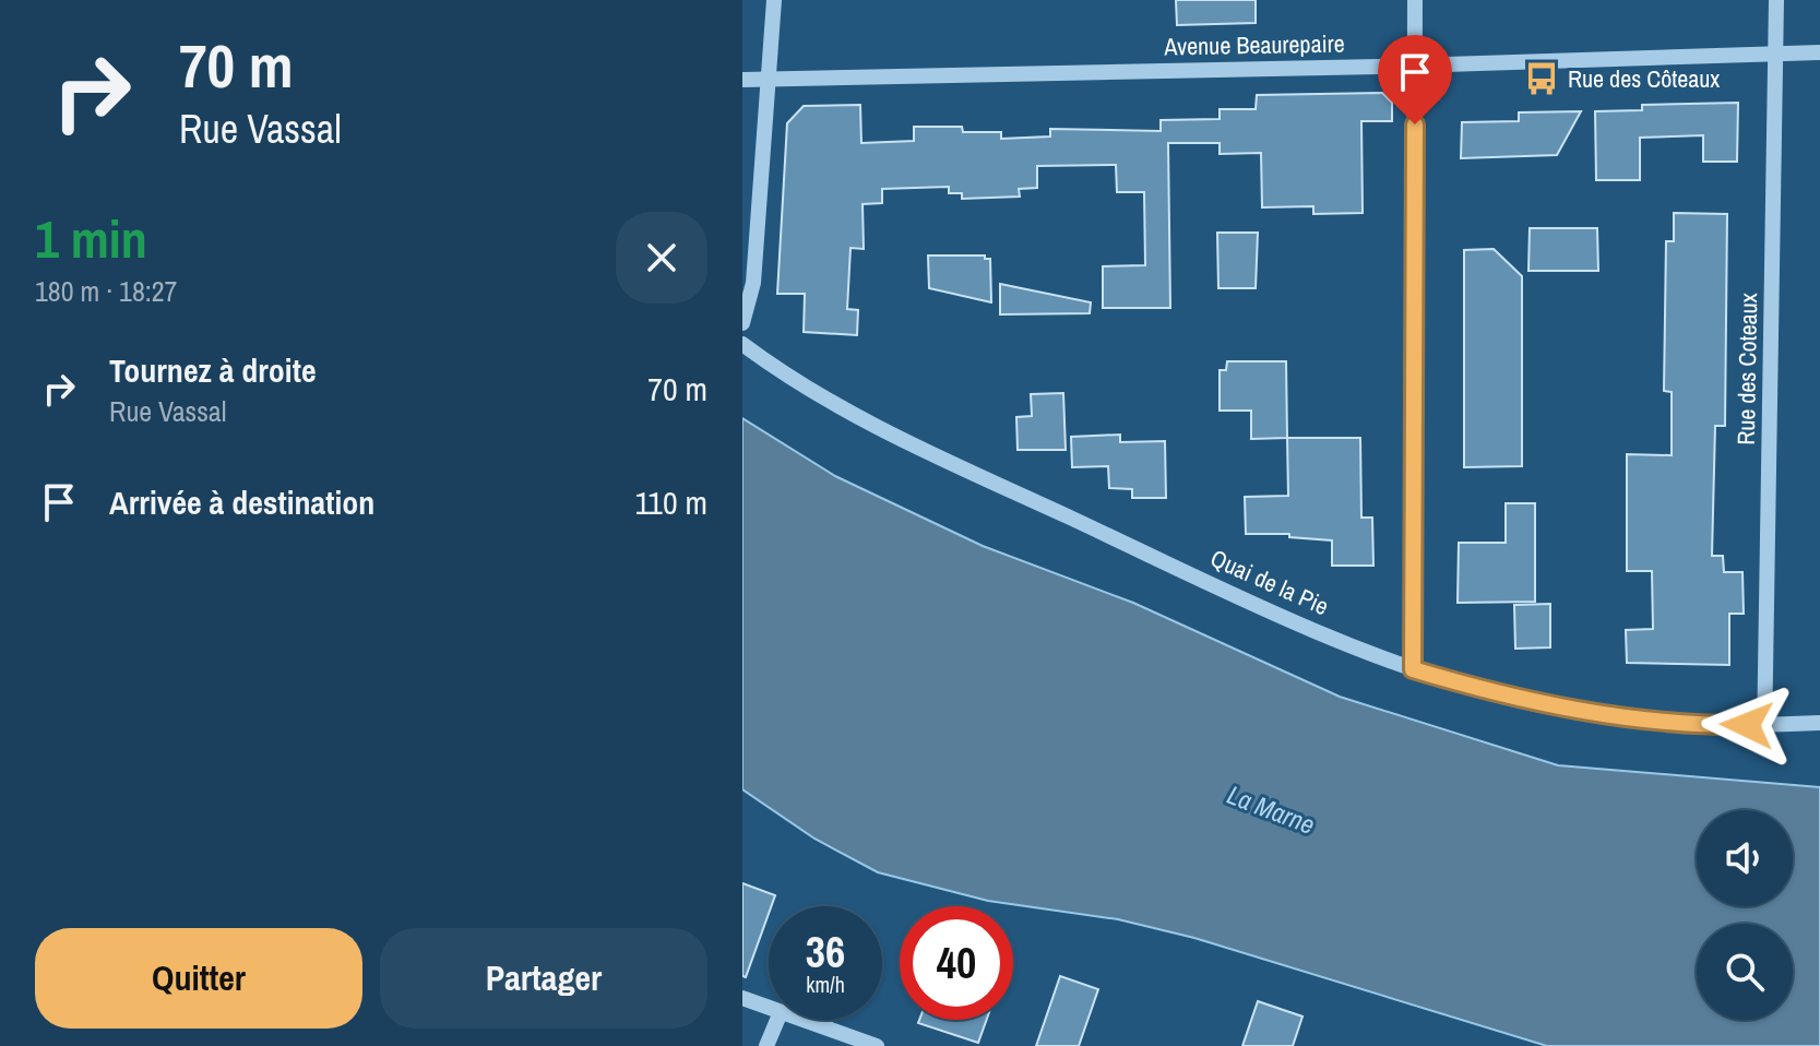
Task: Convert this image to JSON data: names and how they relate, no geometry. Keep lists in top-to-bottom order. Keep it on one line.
{"streets":{"street":["Avenue Beaurepaire","Rue des Coteaux","Quai de la Pie"]},"crossings":[["Avenue Beaurepaire","Rue des Coteaux"],["Rue des Coteaux","Quai de la Pie"]],"water":["La Marne"],"places":{"bus stop":["Rue des Côteaux"]},"page":{"turn":["70 m","Rue Vassal"],"heading":["1 min","180 m · 18:27"],"list":[{"name":"Tournez à droite","note":"Rue Vassal","value":"70 m"},{"name":"Arrivée à destination","value":"110 m"}],"speed":"36 km/h","limit":"40","buttons":["Quitter","Partager"]}}
